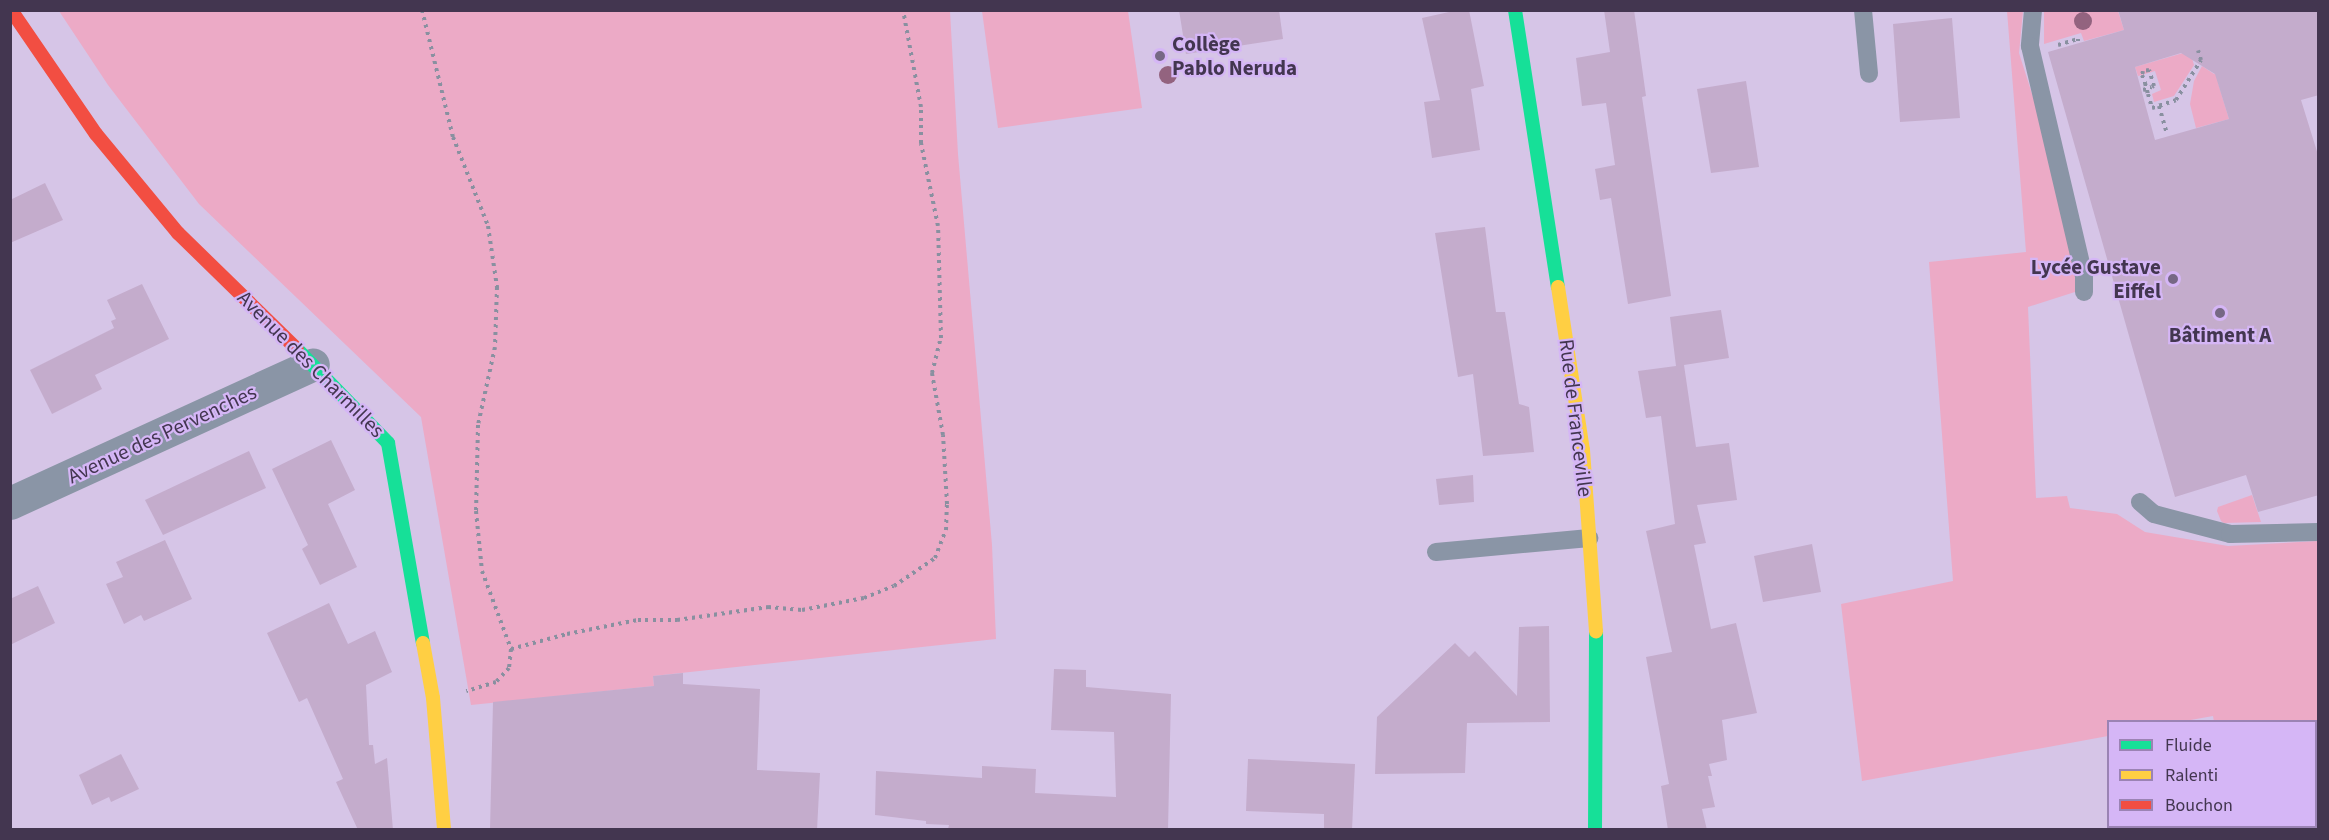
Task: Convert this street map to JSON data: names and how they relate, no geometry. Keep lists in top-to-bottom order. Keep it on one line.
{"streets":{"street":["Avenue des Charmilles","Rue de Franceville","Avenue des Pervenches"]},"crossings":[["Avenue des Charmilles","Avenue des Pervenches"]],"places":["Collège Pablo Neruda","Lycée Gustave Eiffel","Bâtiment A"],"legend":["Fluide","Ralenti","Bouchon"]}
